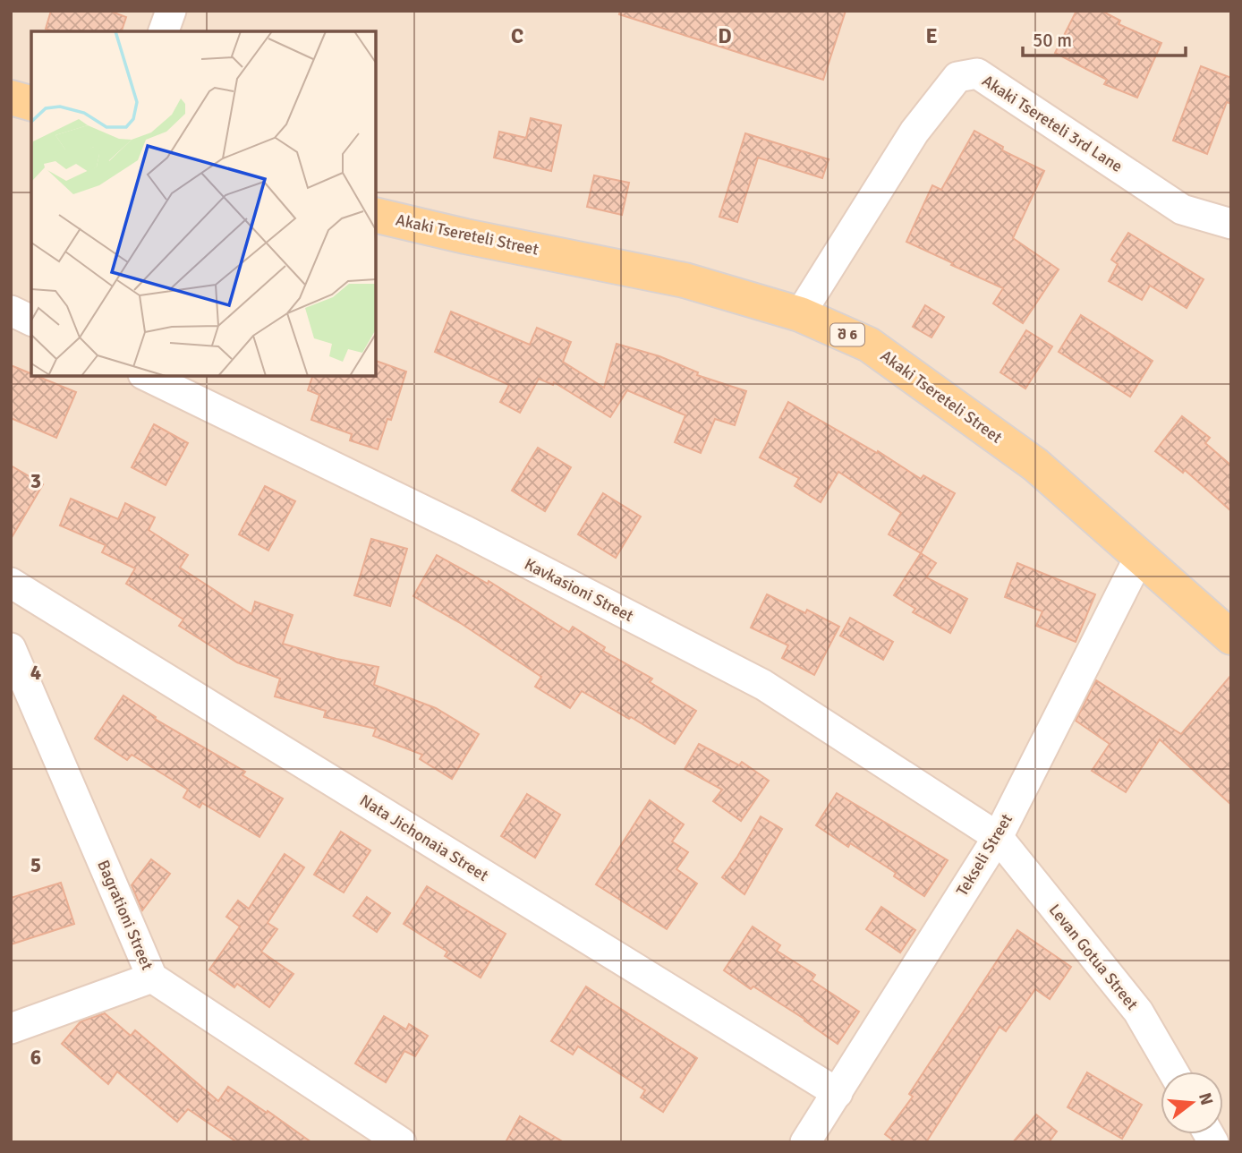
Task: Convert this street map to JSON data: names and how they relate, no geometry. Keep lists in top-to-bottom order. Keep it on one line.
{"streets":{"main road":["Akaki Tsereteli Street","შ 6"],"street":["Akaki Tsereteli 3rd Lane","Kavkasioni Street","Nata Jichonaia Street","Tekseli Street","Bagrationi Street","Levan Gotua Street"]},"crossings":[["Akaki Tsereteli 3rd Lane","Akaki Tsereteli Street"],["Akaki Tsereteli Street","Tekseli Street"],["Kavkasioni Street","Tekseli Street"],["Kavkasioni Street","Levan Gotua Street"],["Nata Jichonaia Street","Tekseli Street"],["Tekseli Street","Levan Gotua Street"]],"scale_bar":"50 m","north":"right","grid":{"columns":["C","D","E"],"rows":["3","4","5","6"]}}
